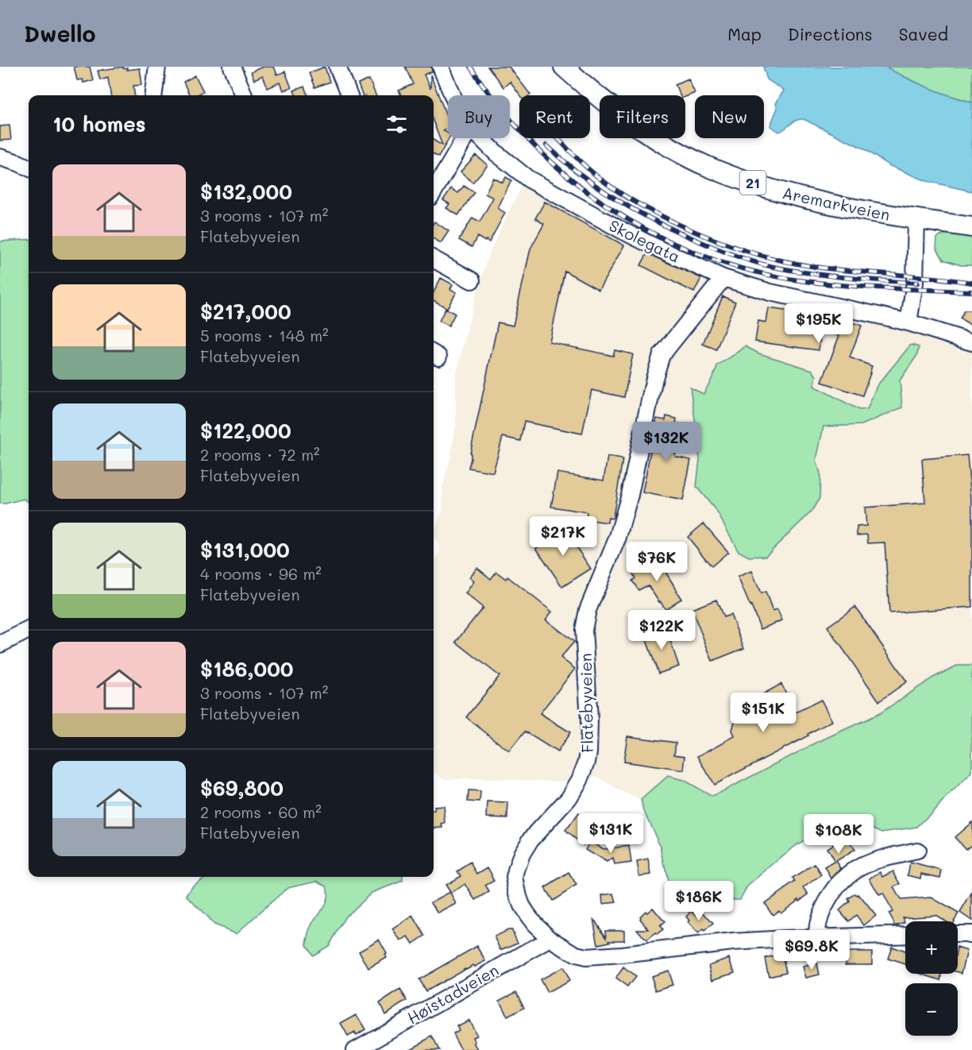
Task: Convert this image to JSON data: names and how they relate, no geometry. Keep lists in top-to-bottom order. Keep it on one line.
{"streets":{"main road":["21","Aremarkveien"],"street":["Skolegata","Flatebyveien","Høistadveien"]},"crossings":[["Skolegata","Flatebyveien"],["Flatebyveien","Høistadveien"]],"page":{"header":"Dwello","nav":["Map","Directions","Saved"],"chip":["Buy","Rent","Filters","New"],"heading":"10 homes","list":[{"name":"$132,000","note":"3 rooms · 107 m² · Flatebyveien"},{"name":"$217,000","note":"5 rooms · 148 m² · Flatebyveien"},{"name":"$122,000","note":"2 rooms · 72 m² · Flatebyveien"},{"name":"$131,000","note":"4 rooms · 96 m² · Flatebyveien"},{"name":"$186,000","note":"3 rooms · 107 m² · Flatebyveien"},{"name":"$69,800","note":"2 rooms · 60 m² · Flatebyveien"}],"price":["$195K","$132K","$217K","$76K","$122K","$151K","$131K","$108K","$186K","$69.8K"],"map_buttons":["+","−"]}}
